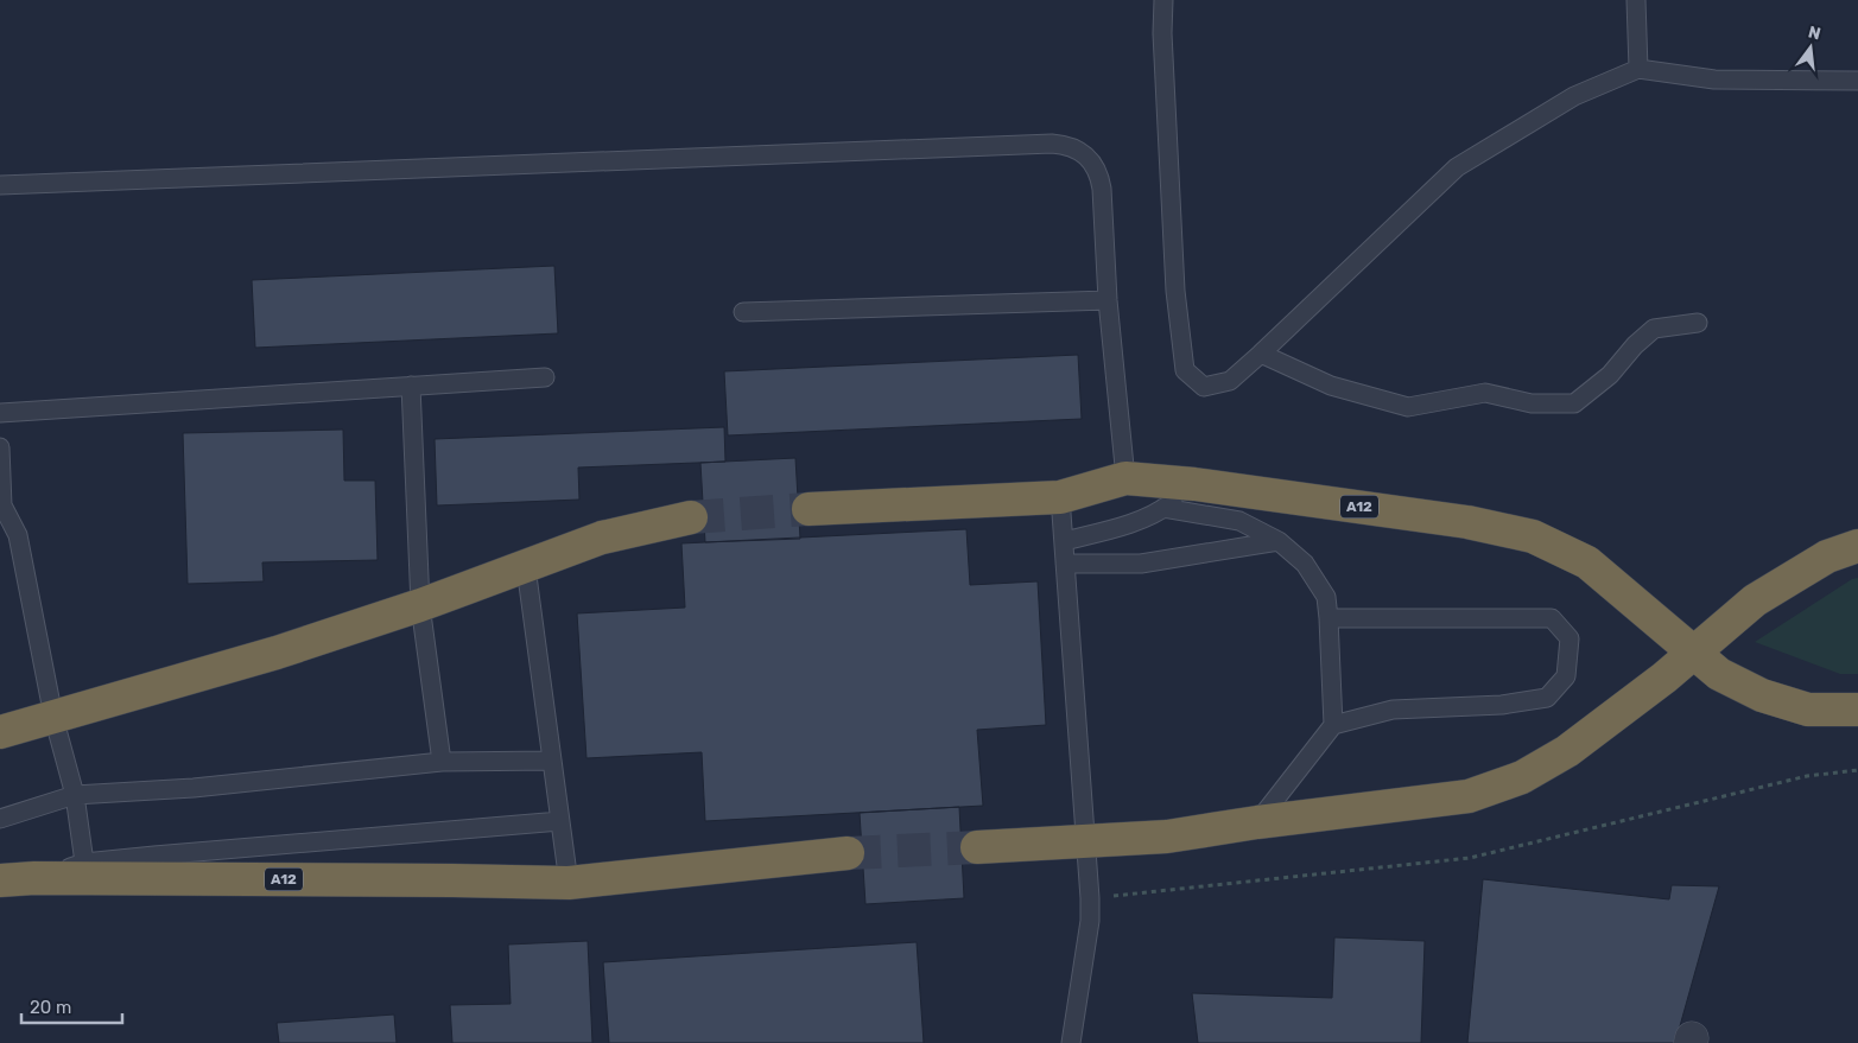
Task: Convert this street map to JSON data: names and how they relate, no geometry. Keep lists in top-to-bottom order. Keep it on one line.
{"streets":{"highway":["A12"]},"scale_bar":"20 m","north":"top"}
